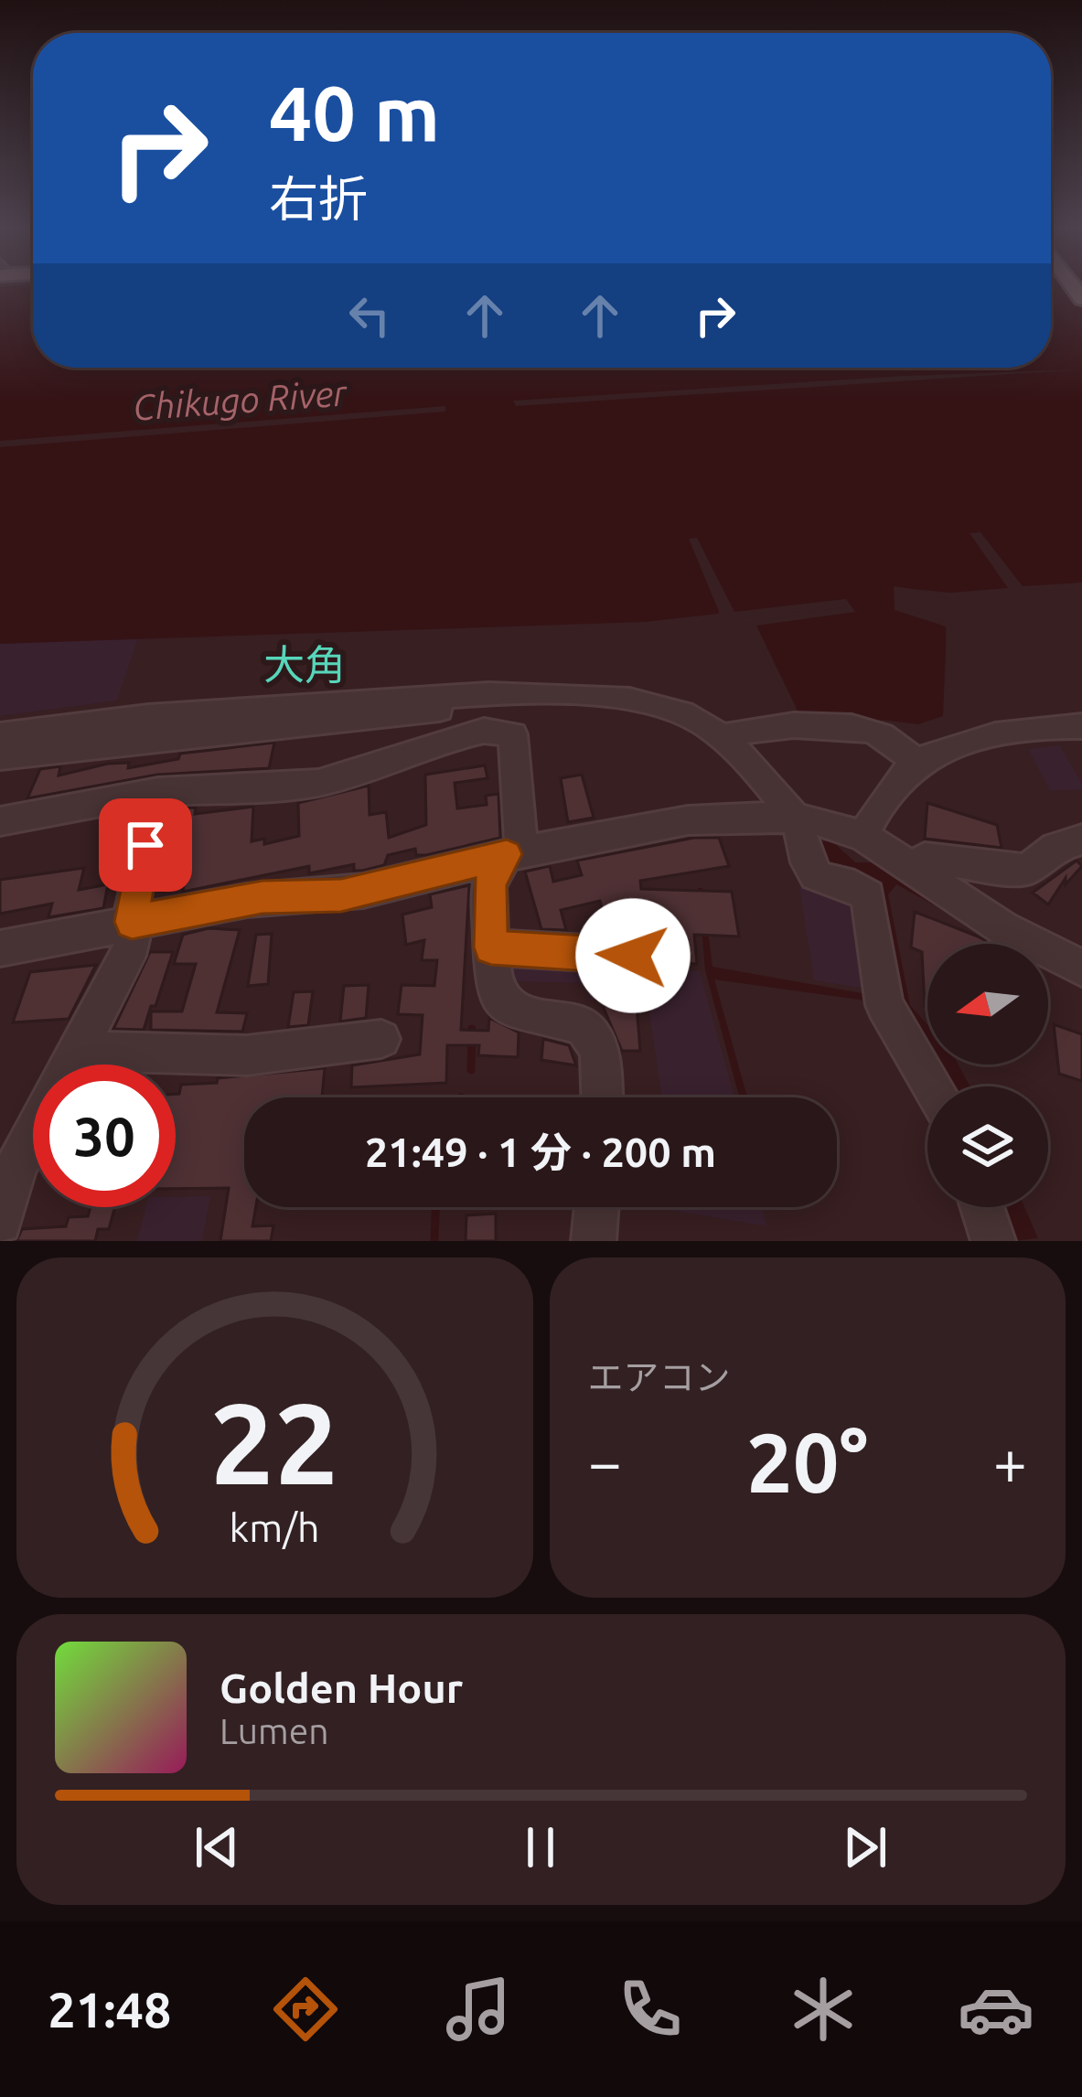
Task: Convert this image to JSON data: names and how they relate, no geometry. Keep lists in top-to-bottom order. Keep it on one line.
{"districts":["大角"],"water":["Chikugo River"],"north":"left","page":{"turn":["40 m","右折"],"limit":"30","trip":"21:49 · 1 分 · 200 m","tile":"エアコン","heat":["−","20°","+"],"song":["Golden Hour","Lumen"],"tabs":"21:48","gauge":["22","km/h"]}}
